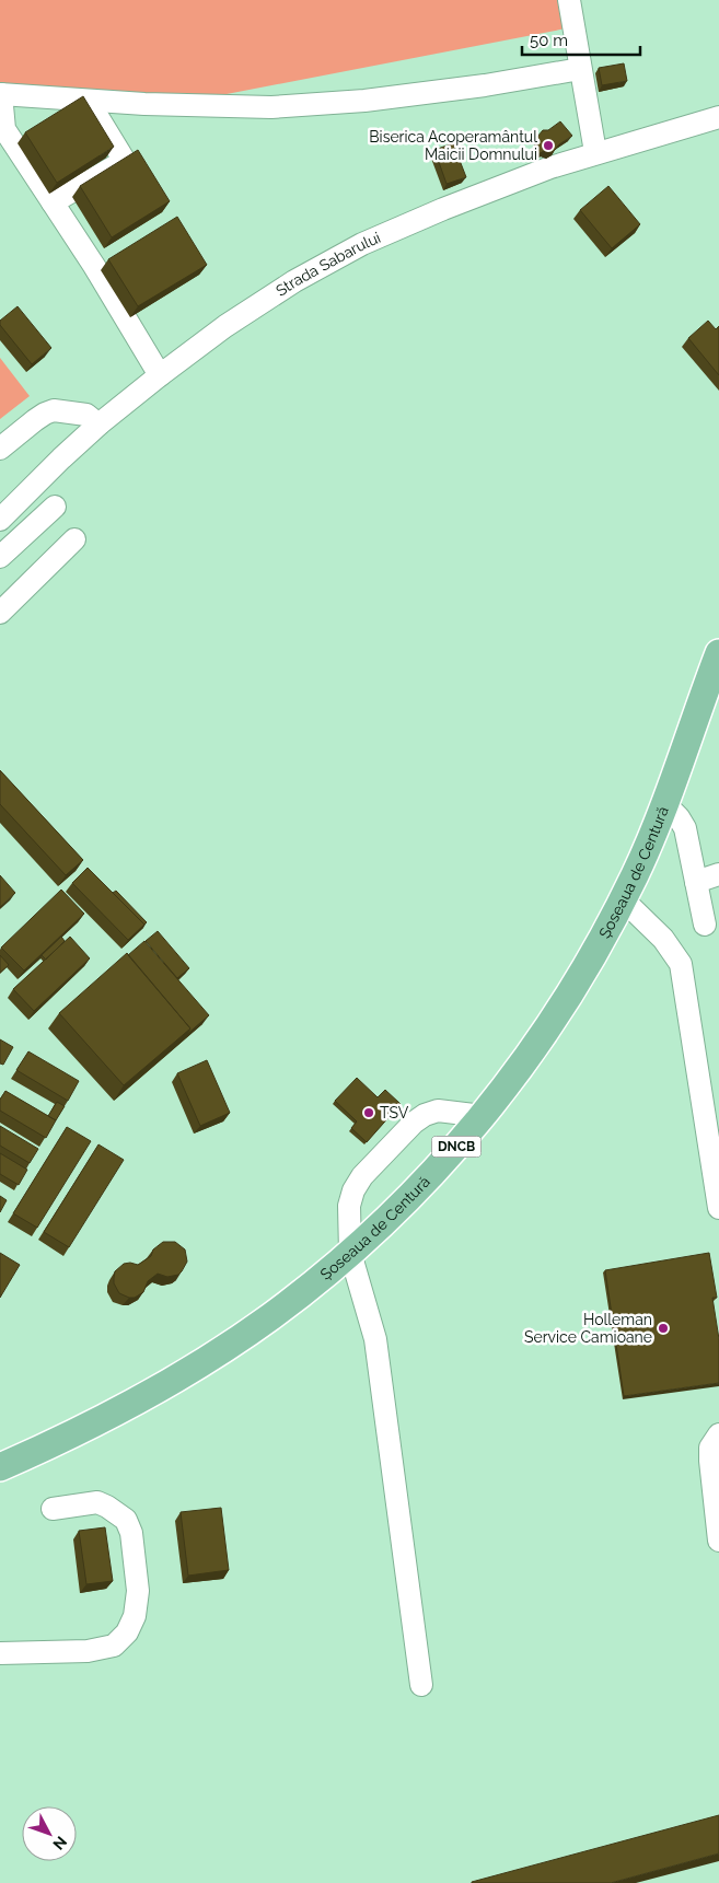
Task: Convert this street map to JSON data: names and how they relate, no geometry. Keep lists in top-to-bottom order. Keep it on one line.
{"streets":{"main road":["Șoseaua de Centură","DNCB"],"street":["Strada Sabarului"]},"places":["Biserica Acoperamântul Maicii Domnului","TSV","Holleman Service Camioane"],"scale_bar":"50 m","north":"bottom right"}
